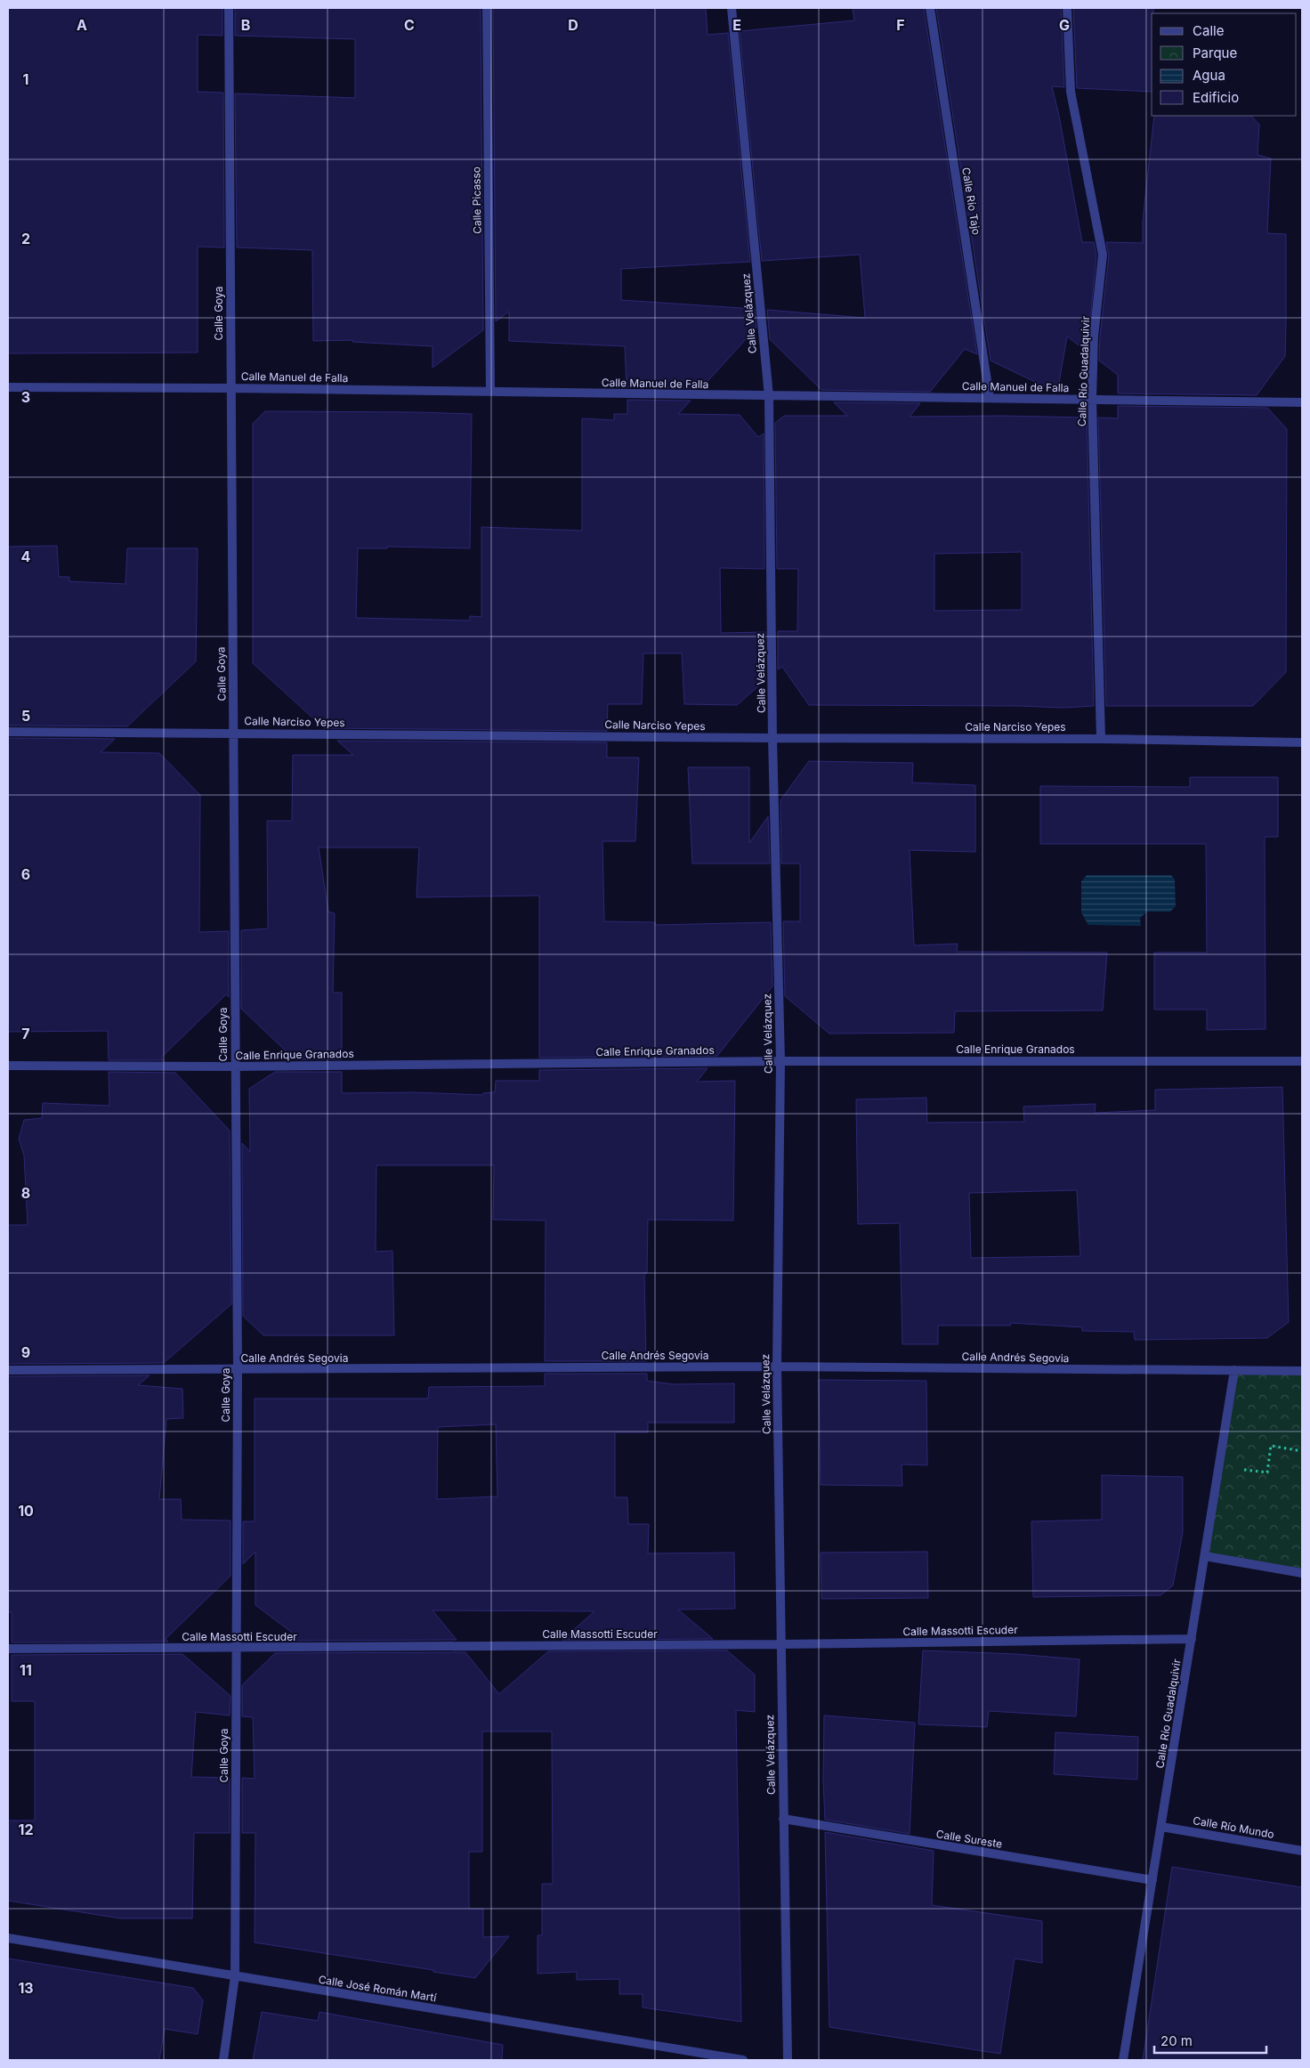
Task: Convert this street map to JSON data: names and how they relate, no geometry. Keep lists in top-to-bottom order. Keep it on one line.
{"streets":{"street":["Calle Picasso","Calle Río Tajo","Calle Goya","Calle Velázquez","Calle Río Guadalquivir","Calle Manuel de Falla","Calle Narciso Yepes","Calle Enrique Granados","Calle Andrés Segovia","Calle Massotti Escuder","Calle Río Mundo","Calle Sureste","Calle José Román Martí"]},"crossings":[["Calle Picasso","Calle Manuel de Falla"],["Calle Río Tajo","Calle Manuel de Falla"],["Calle Goya","Calle Manuel de Falla"],["Calle Goya","Calle Narciso Yepes"],["Calle Goya","Calle Enrique Granados"],["Calle Goya","Calle Andrés Segovia"],["Calle Goya","Calle Massotti Escuder"],["Calle Goya","Calle José Román Martí"],["Calle Velázquez","Calle Manuel de Falla"],["Calle Velázquez","Calle Narciso Yepes"],["Calle Velázquez","Calle Enrique Granados"],["Calle Velázquez","Calle Andrés Segovia"],["Calle Velázquez","Calle Massotti Escuder"],["Calle Velázquez","Calle Sureste"],["Calle Río Guadalquivir","Calle Manuel de Falla"],["Calle Río Guadalquivir","Calle Narciso Yepes"],["Calle Río Guadalquivir","Calle Andrés Segovia"],["Calle Río Guadalquivir","Calle Massotti Escuder"],["Calle Río Guadalquivir","Calle Río Mundo"],["Calle Río Guadalquivir","Calle Sureste"]],"legend":["Calle","Parque","Agua","Edificio"],"scale_bar":"20 m","grid":{"columns":["A","B","C","D","E","F","G"],"rows":["1","2","3","4","5","6","7","8","9","10","11","12","13"]}}
